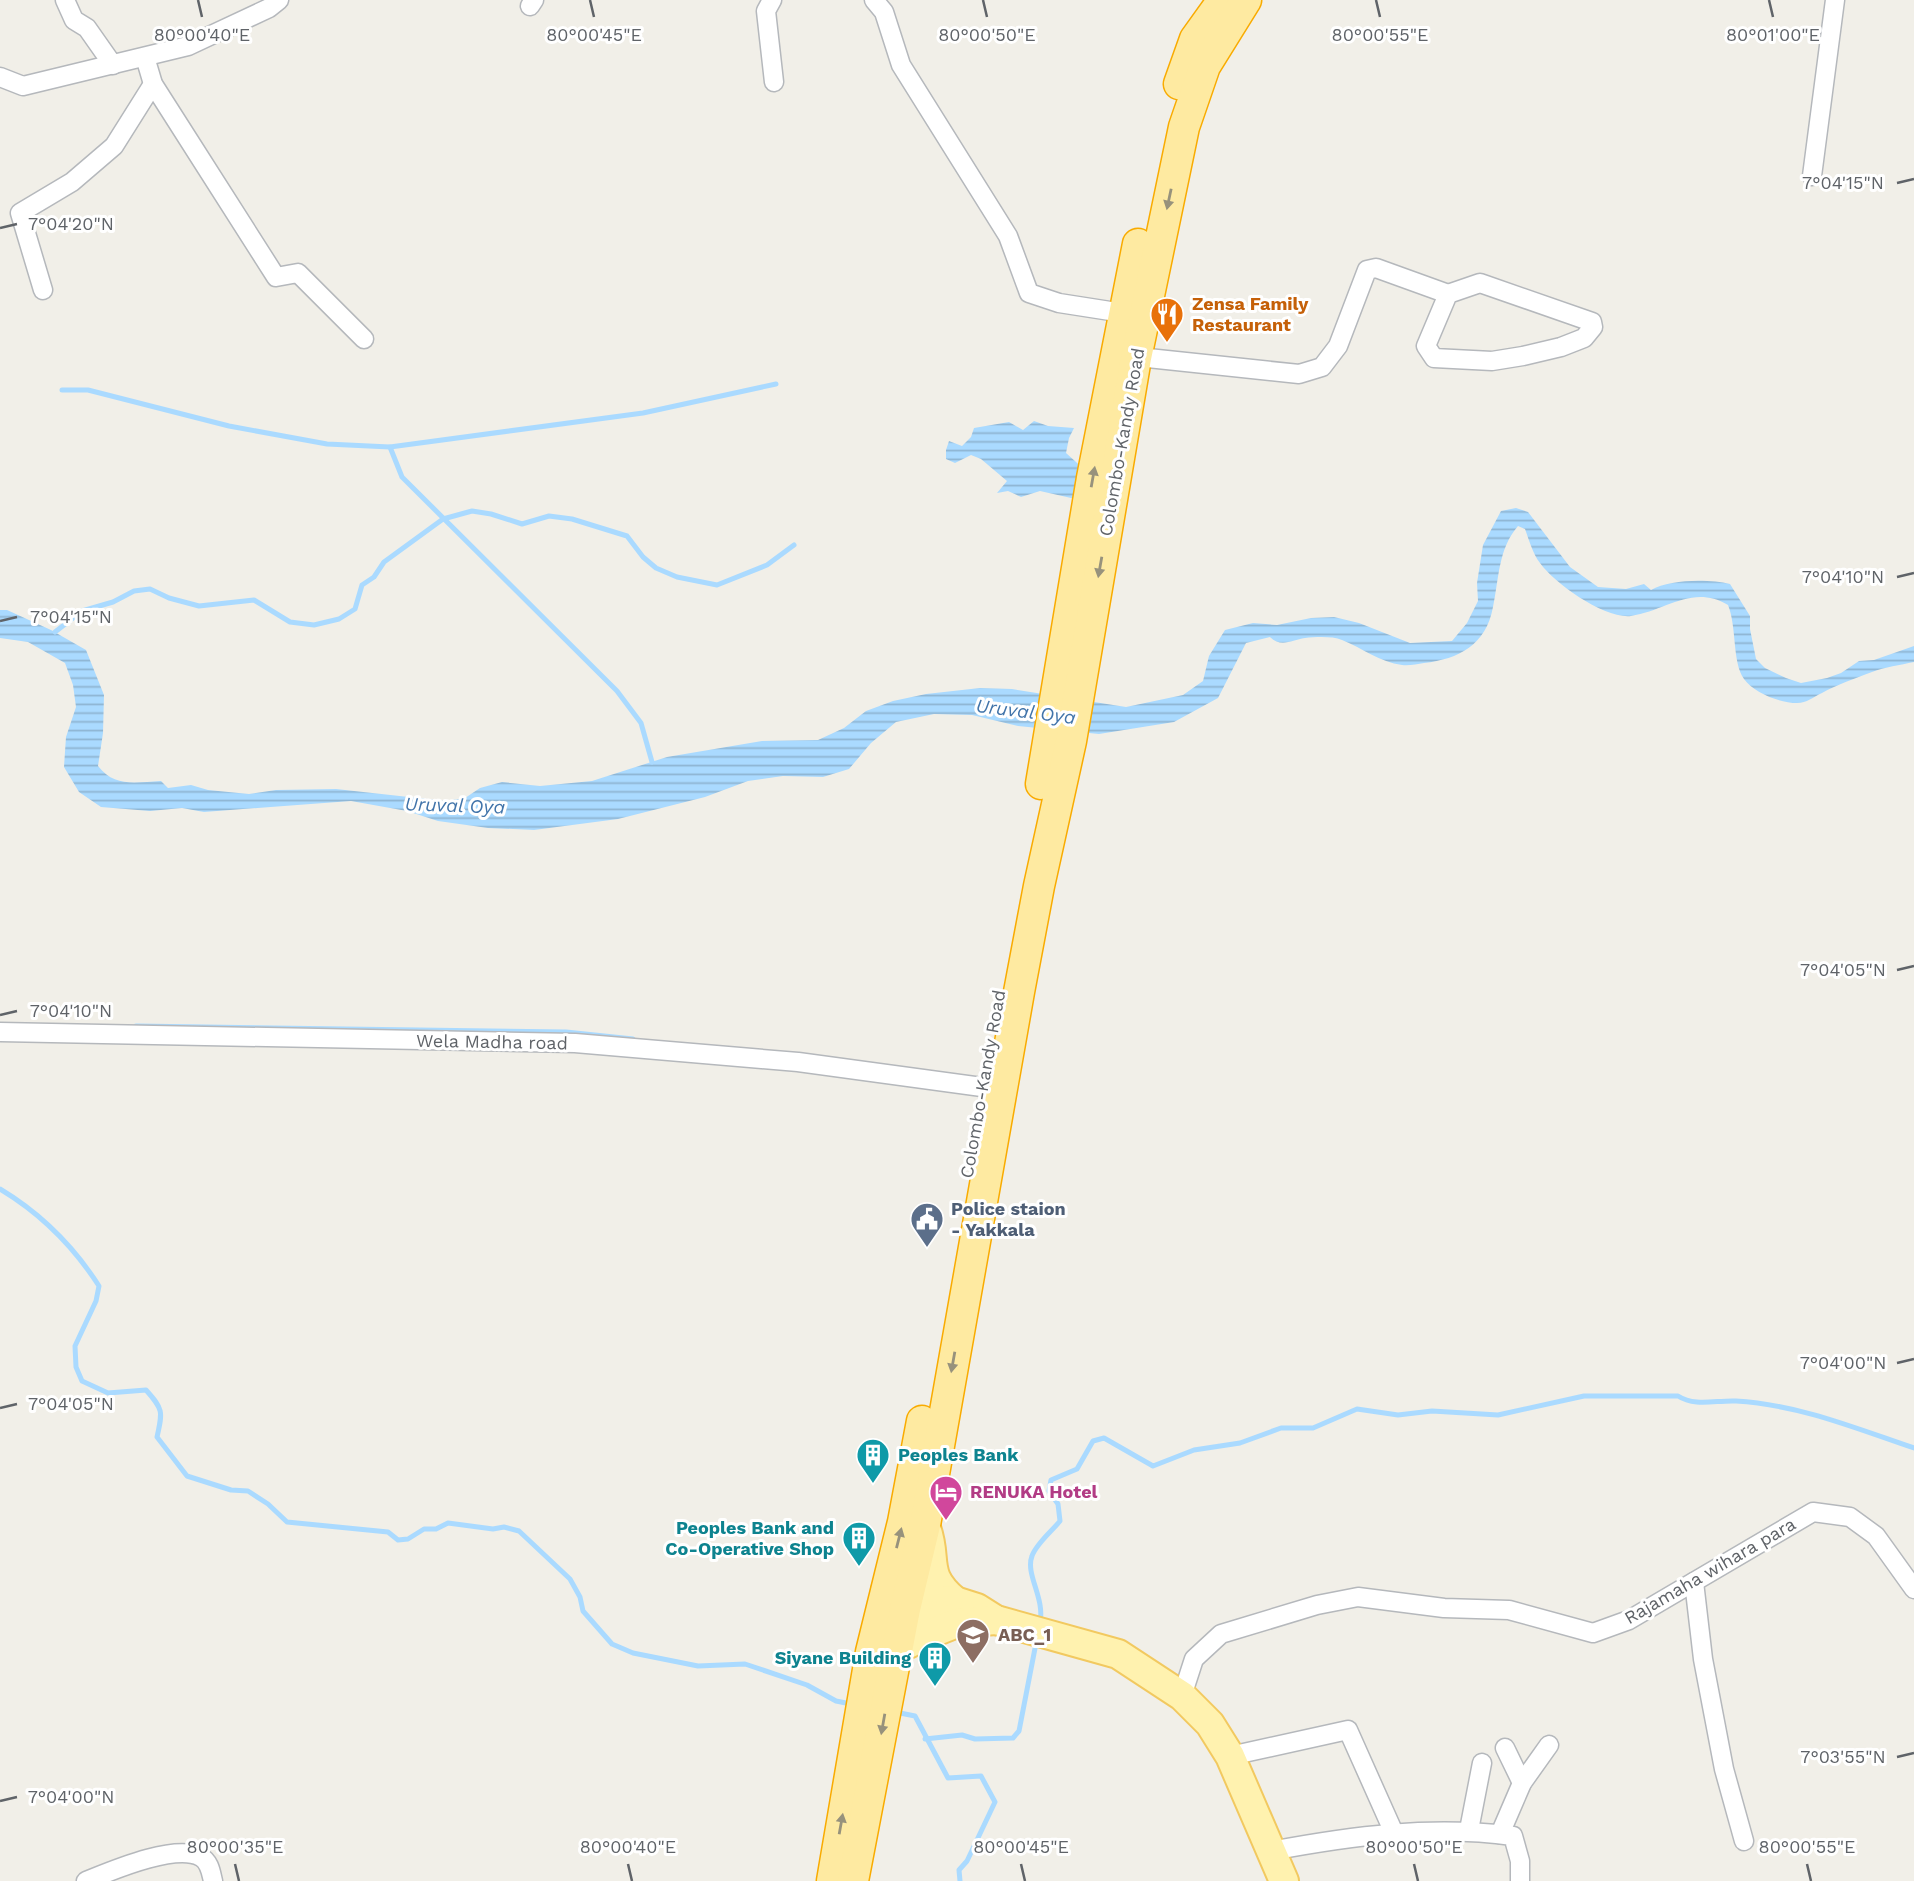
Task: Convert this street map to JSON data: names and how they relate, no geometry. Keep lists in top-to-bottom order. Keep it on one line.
{"streets":{"highway":["Colombo-Kandy Road"],"street":["Wela Madha road","Rajamaha wihara para"]},"crossings":[["Colombo-Kandy Road","Wela Madha road"]],"water":["Uruval Oya"],"places":{"restaurant":["Zensa Family Restaurant"],"public building":["Police staion - Yakkala"],"building":["Peoples Bank","Peoples Bank and Co-Operative Shop","Siyane Building"],"hotel":["RENUKA Hotel"],"school or university":["ABC_1"]},"coordinates":["80°00'40\"E","80°00'45\"E","80°00'50\"E","80°00'55\"E","80°01'00\"E","7°04'15\"N","7°04'20\"N","7°04'10\"N","7°04'05\"N","7°04'00\"N","7°03'55\"N","80°00'35\"E"]}
